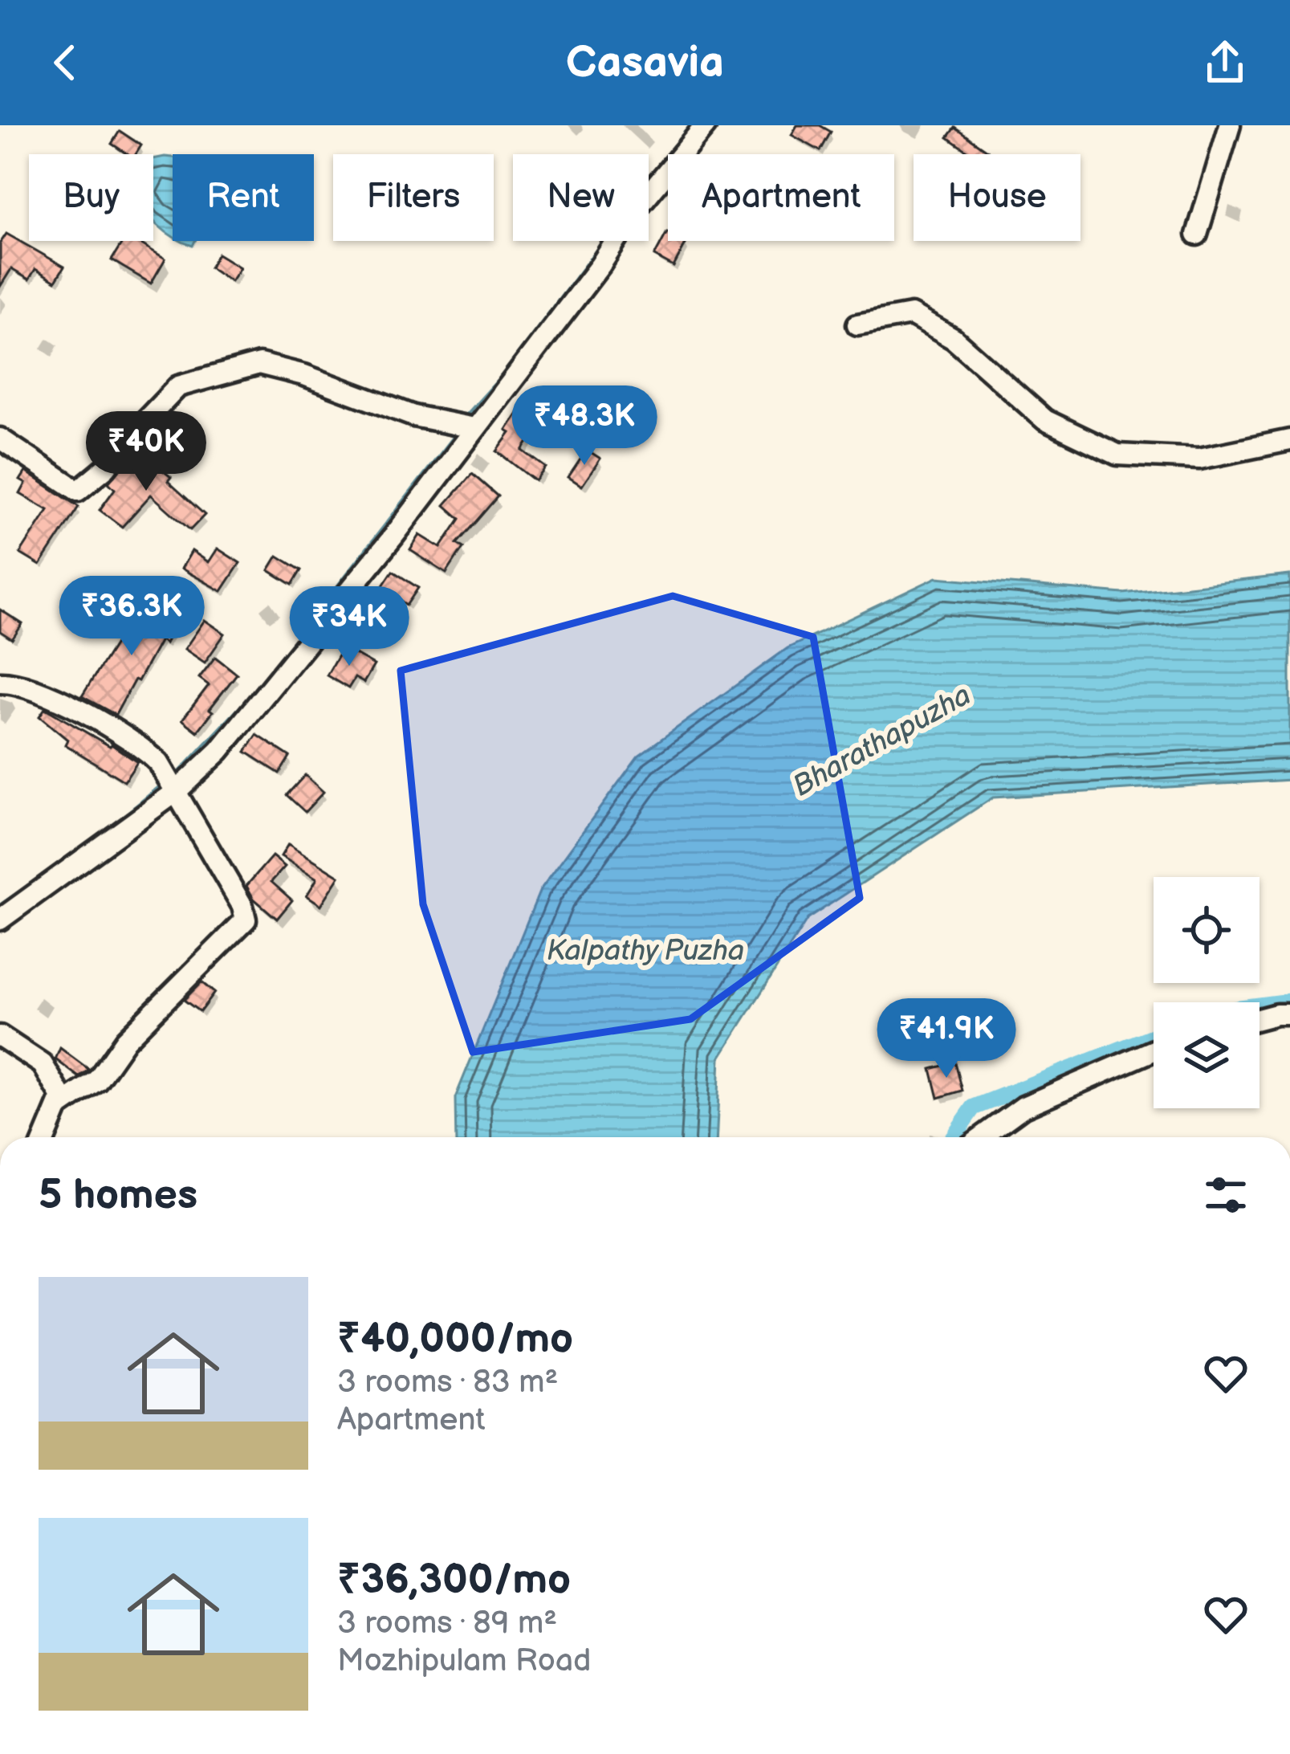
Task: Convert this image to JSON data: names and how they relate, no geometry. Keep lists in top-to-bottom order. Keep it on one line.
{"water":["Bharathapuzha","Kalpathy Puzha"],"page":{"header":"Casavia","chip":["Buy","Rent","Filters","New","Apartment","House"],"price":["₹48.3K","₹40K","₹36.3K","₹34K","₹41.9K"],"heading":"5 homes","list":[{"name":"₹40,000/mo","note":"3 rooms · 83 m² · Apartment"},{"name":"₹36,300/mo","note":"3 rooms · 89 m² · Mozhipulam Road"}]}}
